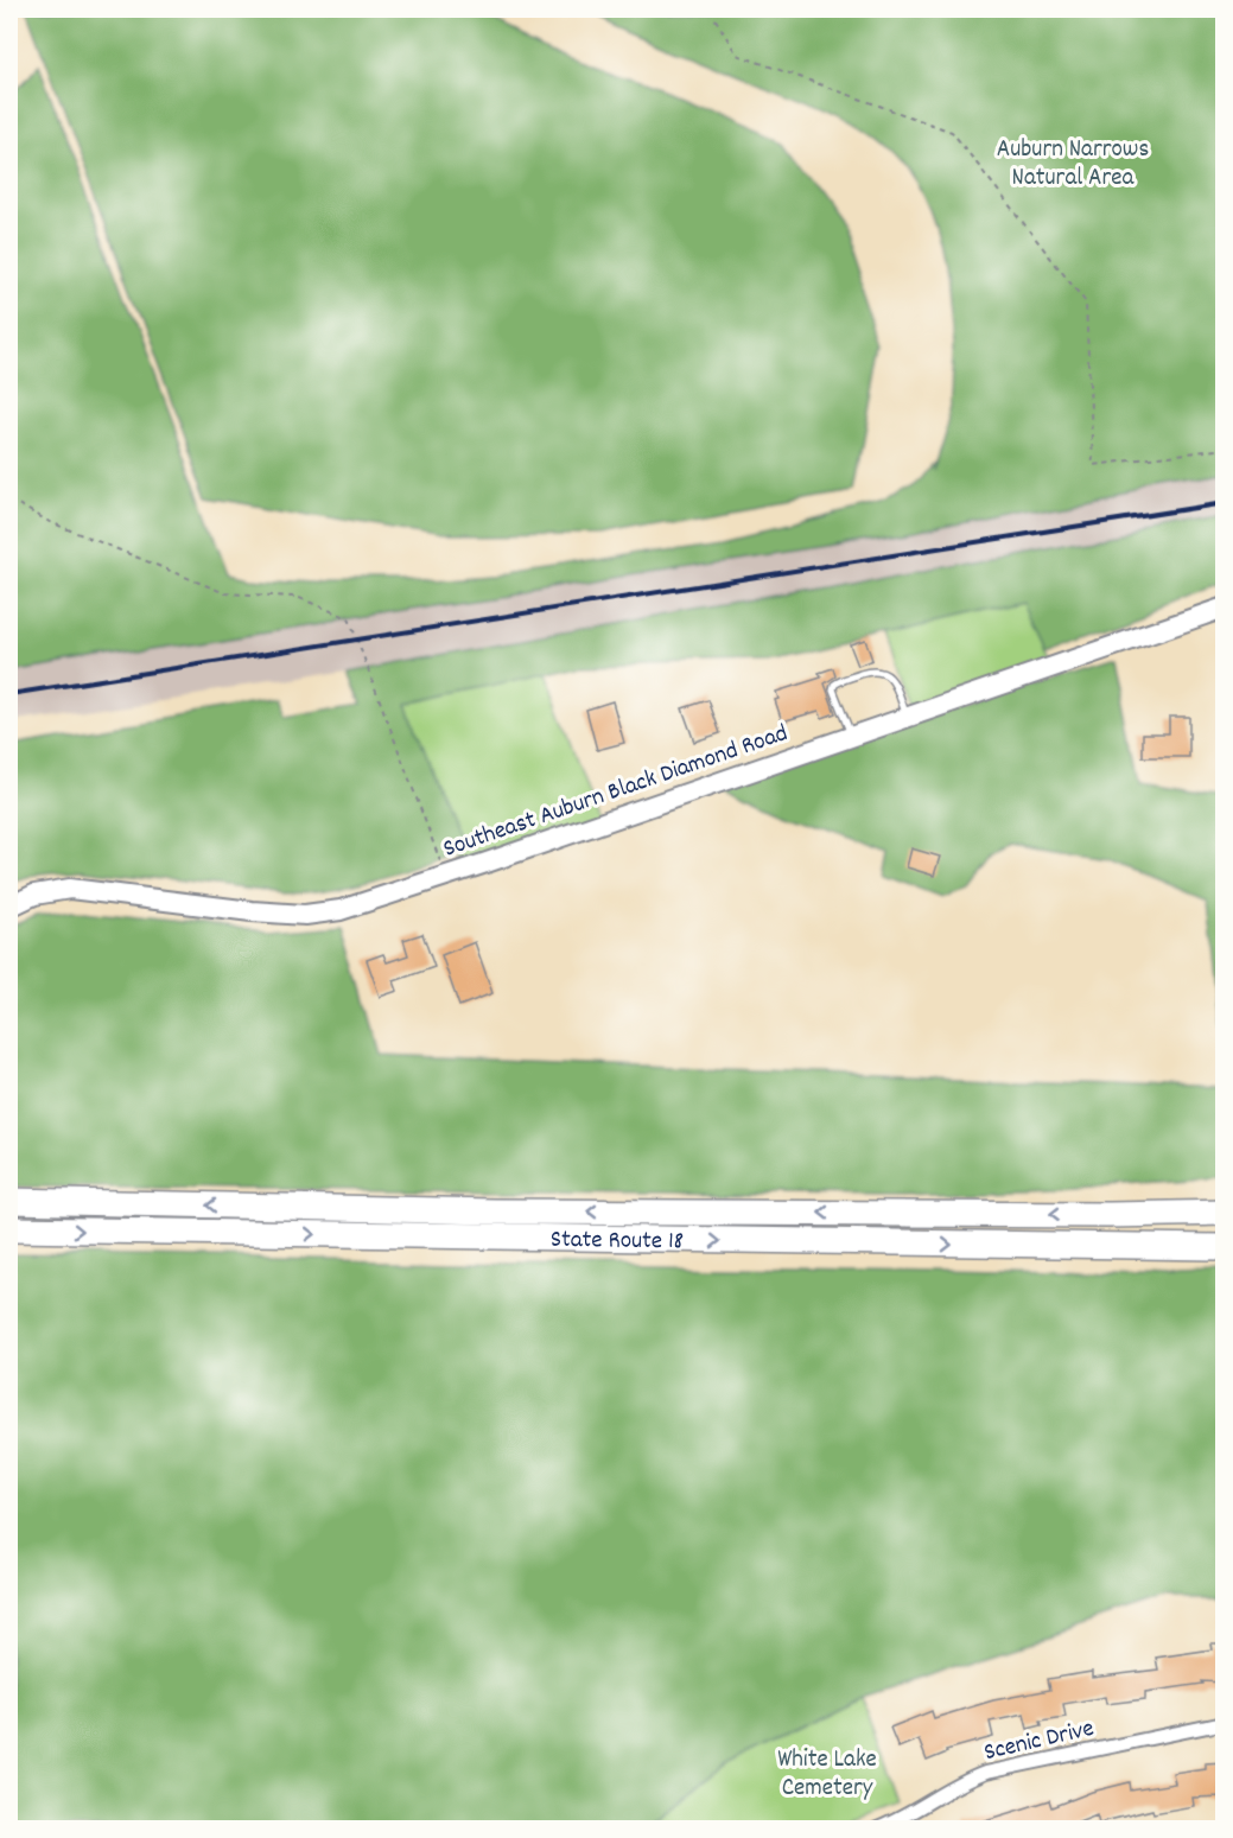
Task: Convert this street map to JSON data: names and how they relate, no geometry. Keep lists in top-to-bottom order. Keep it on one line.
{"streets":{"highway":["State Route 18"],"main road":["Southeast Auburn Black Diamond Road"],"street":["Scenic Drive"]},"parks":["Auburn Narrows Natural Area","White Lake Cemetery"]}
